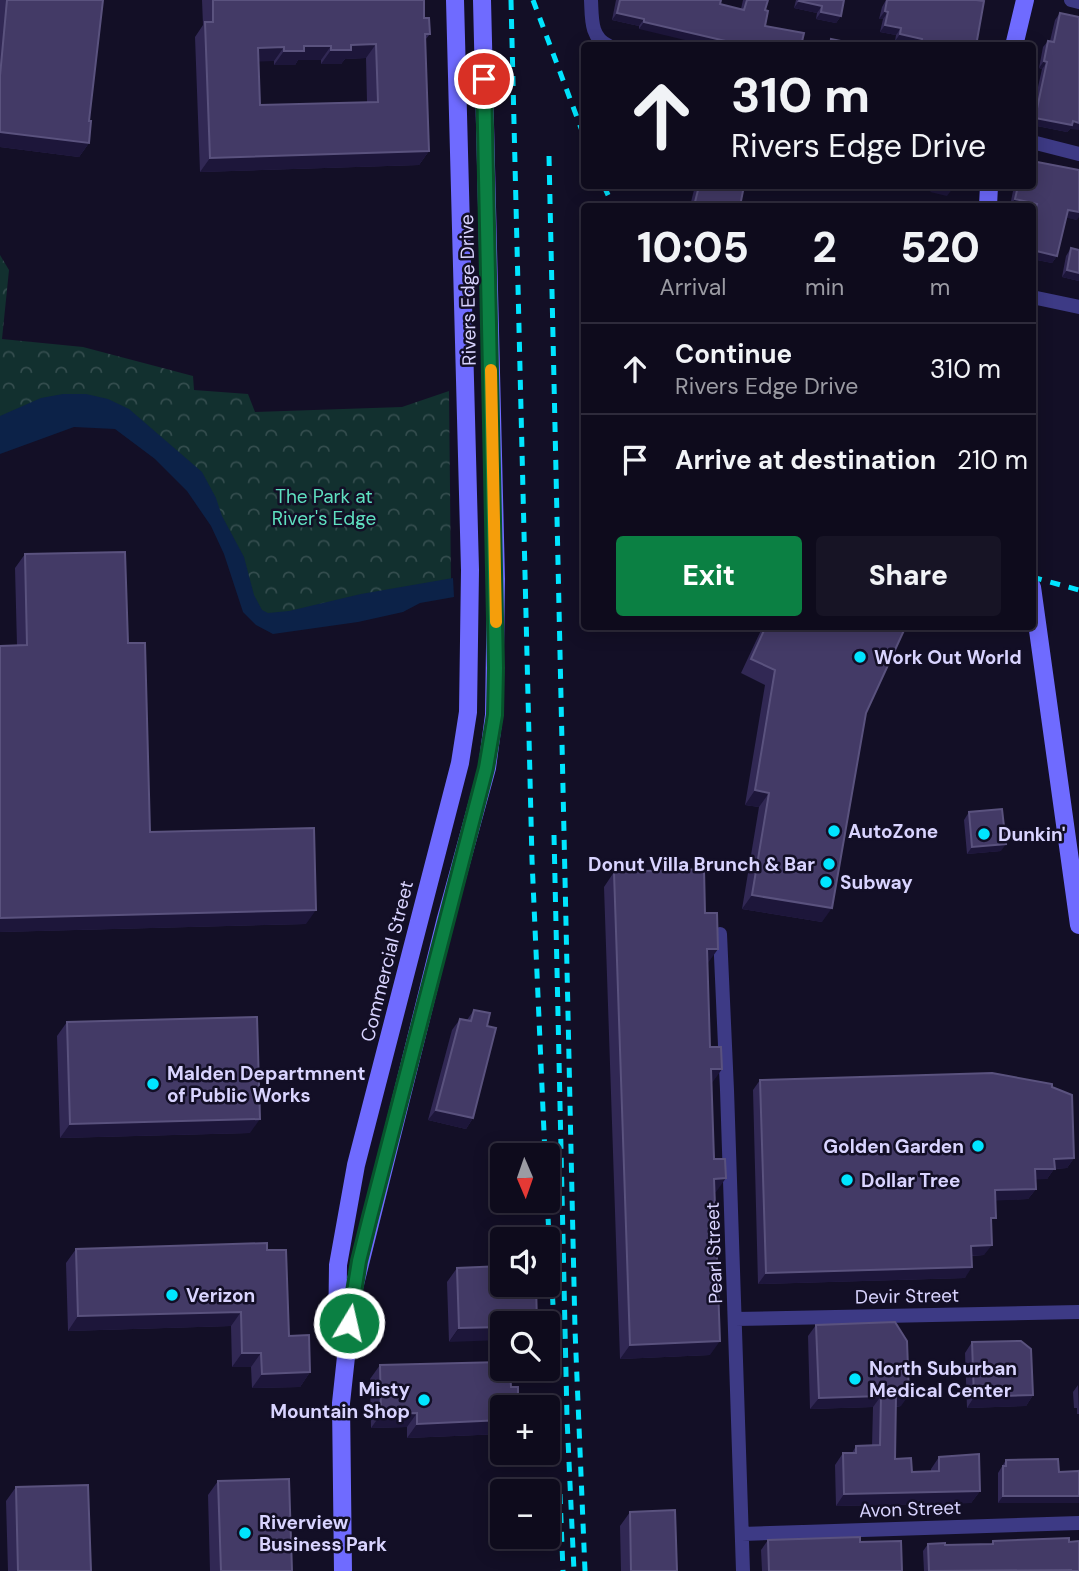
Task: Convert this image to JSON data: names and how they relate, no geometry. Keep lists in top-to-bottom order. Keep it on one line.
{"streets":{"main road":["Rivers Edge Drive","Commercial Street"],"street":["Pearl Street","Devir Street","Avon Street"]},"crossings":[["Rivers Edge Drive","Commercial Street"],["Pearl Street","Devir Street"],["Pearl Street","Avon Street"]],"parks":["The Park at River's Edge"],"places":["Work Out World","AutoZone","Dunkin'","Donut Villa Brunch & Bar","Subway","Malden Departmnent of Public Works","Golden Garden","Dollar Tree","Verizon","North Suburban Medical Center","Misty Mountain Shop","Riverview Business Park"],"north":"bottom","page":{"turn":["310 m","Rivers Edge Drive"],"eta":["10:05","Arrival","2","min","520","m"],"list":[{"name":"Continue","note":"Rivers Edge Drive","value":"310 m"},{"name":"Arrive at destination","value":"210 m"}],"buttons":["Exit","Share"],"map_buttons":["+","−"]}}
